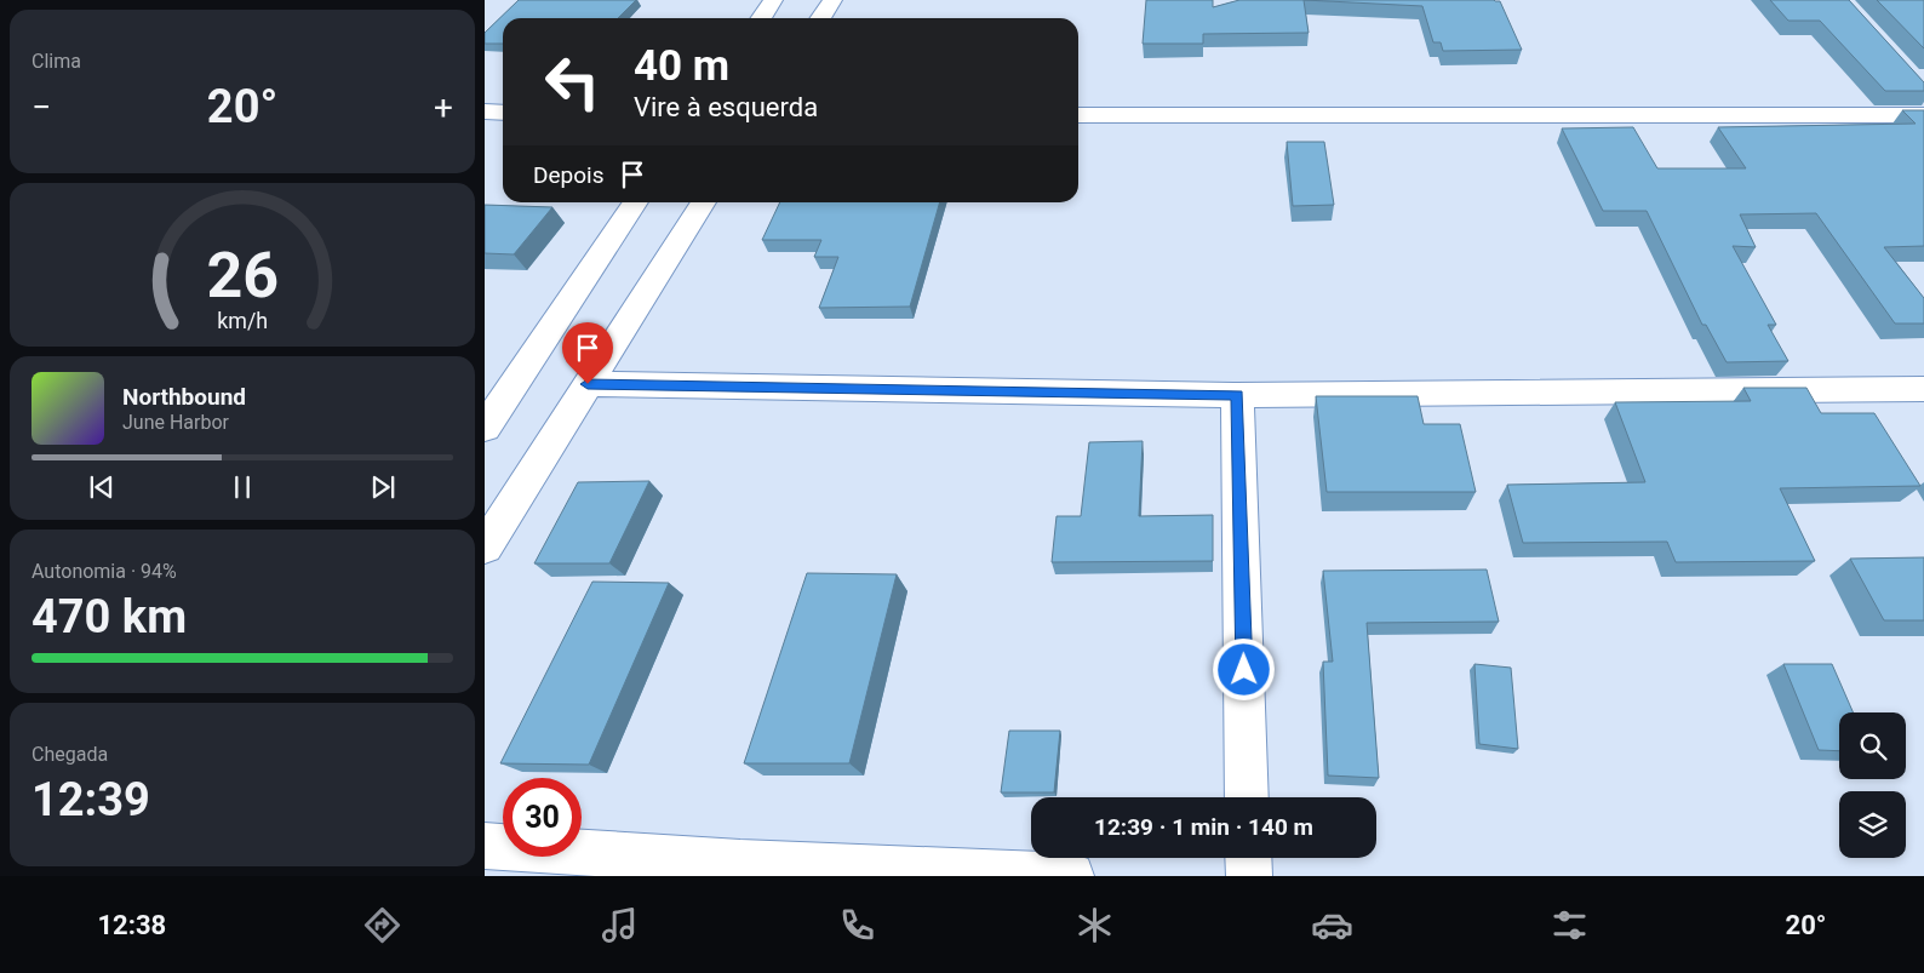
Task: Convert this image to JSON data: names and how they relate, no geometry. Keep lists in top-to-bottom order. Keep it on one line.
{"page":{"tile":["Clima",["Autonomia · 94%","470 km"],["Chegada","12:39"]],"turn":["40 m","Vire à esquerda"],"heat":["−","20°","+"],"then":"Depois","song":["Northbound","June Harbor"],"limit":"30","trip":"12:39 · 1 min · 140 m","tabs":["12:38","20°"],"gauge":["26","km/h"]}}
